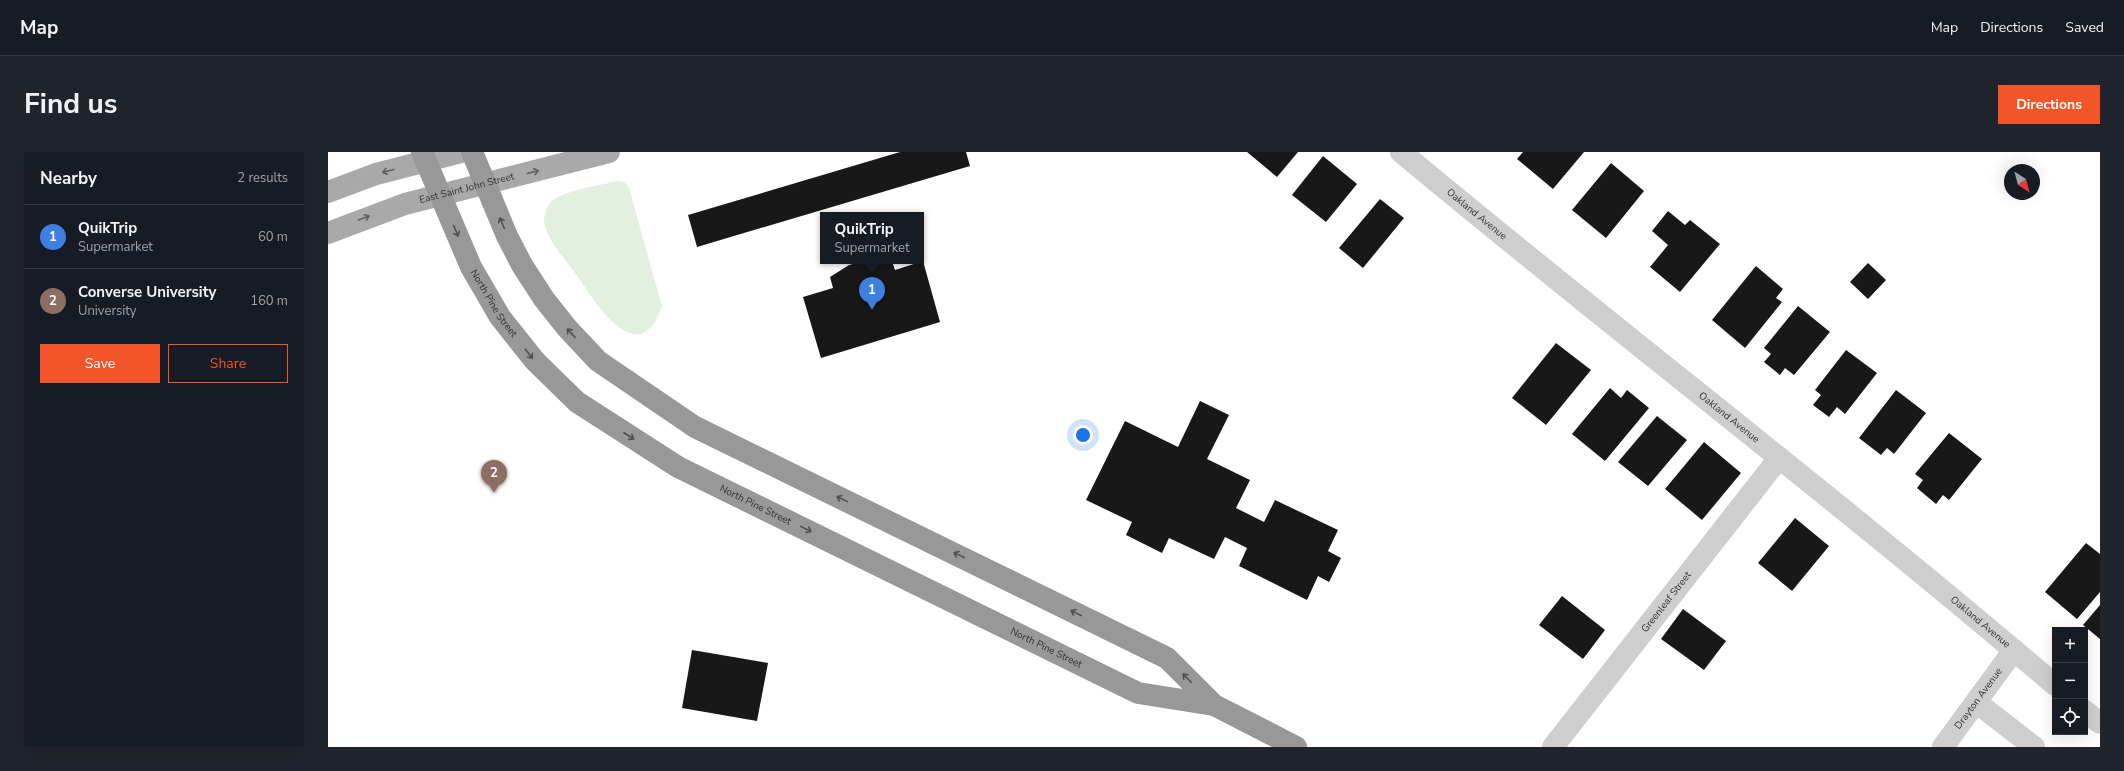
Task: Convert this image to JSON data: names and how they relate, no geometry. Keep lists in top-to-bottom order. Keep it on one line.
{"streets":{"highway":["North Pine Street"],"main road":["East Saint John Street"],"street":["Oakland Avenue","Greenleaf Street","Drayton Avenue"]},"crossings":[["East Saint John Street","North Pine Street"],["Oakland Avenue","Greenleaf Street"],["Oakland Avenue","Drayton Avenue"]],"north":"bottom right","page":{"header":"Map","nav":["Map","Directions","Saved"],"title":"Find us","buttons":["Directions",["Save","Share"]],"heading":["Nearby","2 results"],"list":[{"mark":"1","name":"QuikTrip","note":"Supermarket","value":"60 m"},{"mark":"2","name":"Converse University","note":"University","value":"160 m"}],"popup":["QuikTrip","Supermarket"],"pins":["1","2"],"map_buttons":["+","−"]}}
